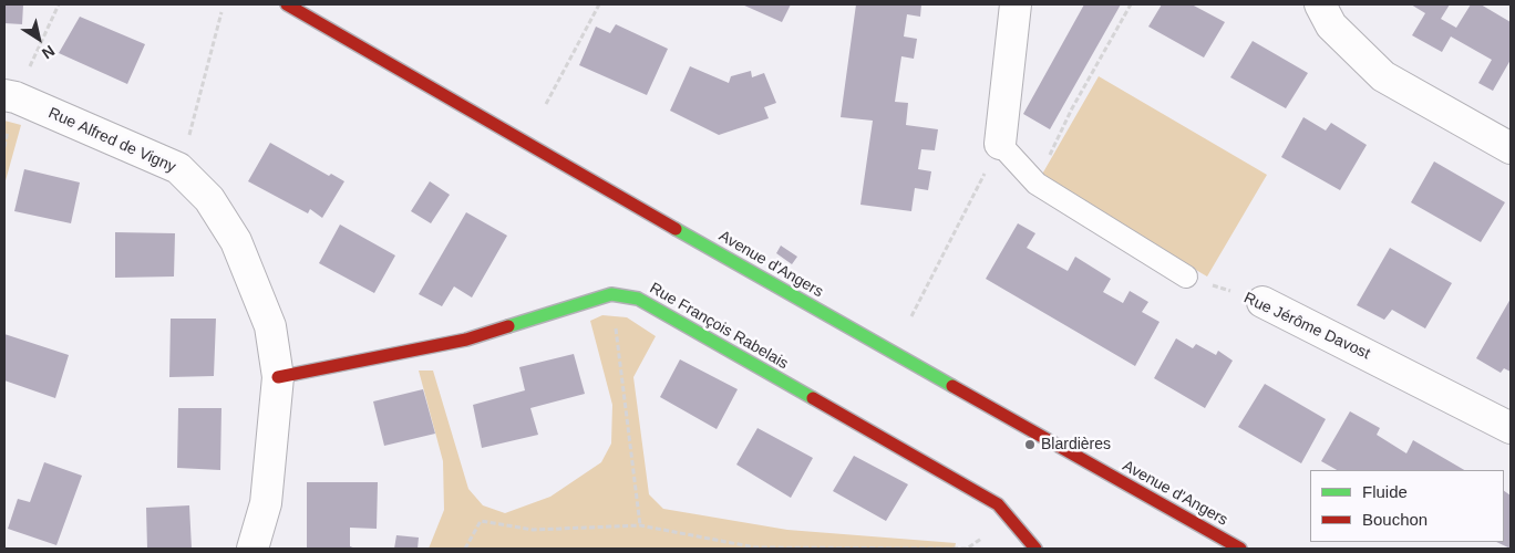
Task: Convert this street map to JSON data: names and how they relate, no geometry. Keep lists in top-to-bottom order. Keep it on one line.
{"streets":{"street":["Rue Alfred de Vigny","Avenue d'Angers","Rue François Rabelais","Rue Jérôme Davost"]},"crossings":[["Rue Alfred de Vigny","Rue François Rabelais"]],"places":["Blardières"],"legend":["Fluide","Bouchon"],"north":"bottom right"}
